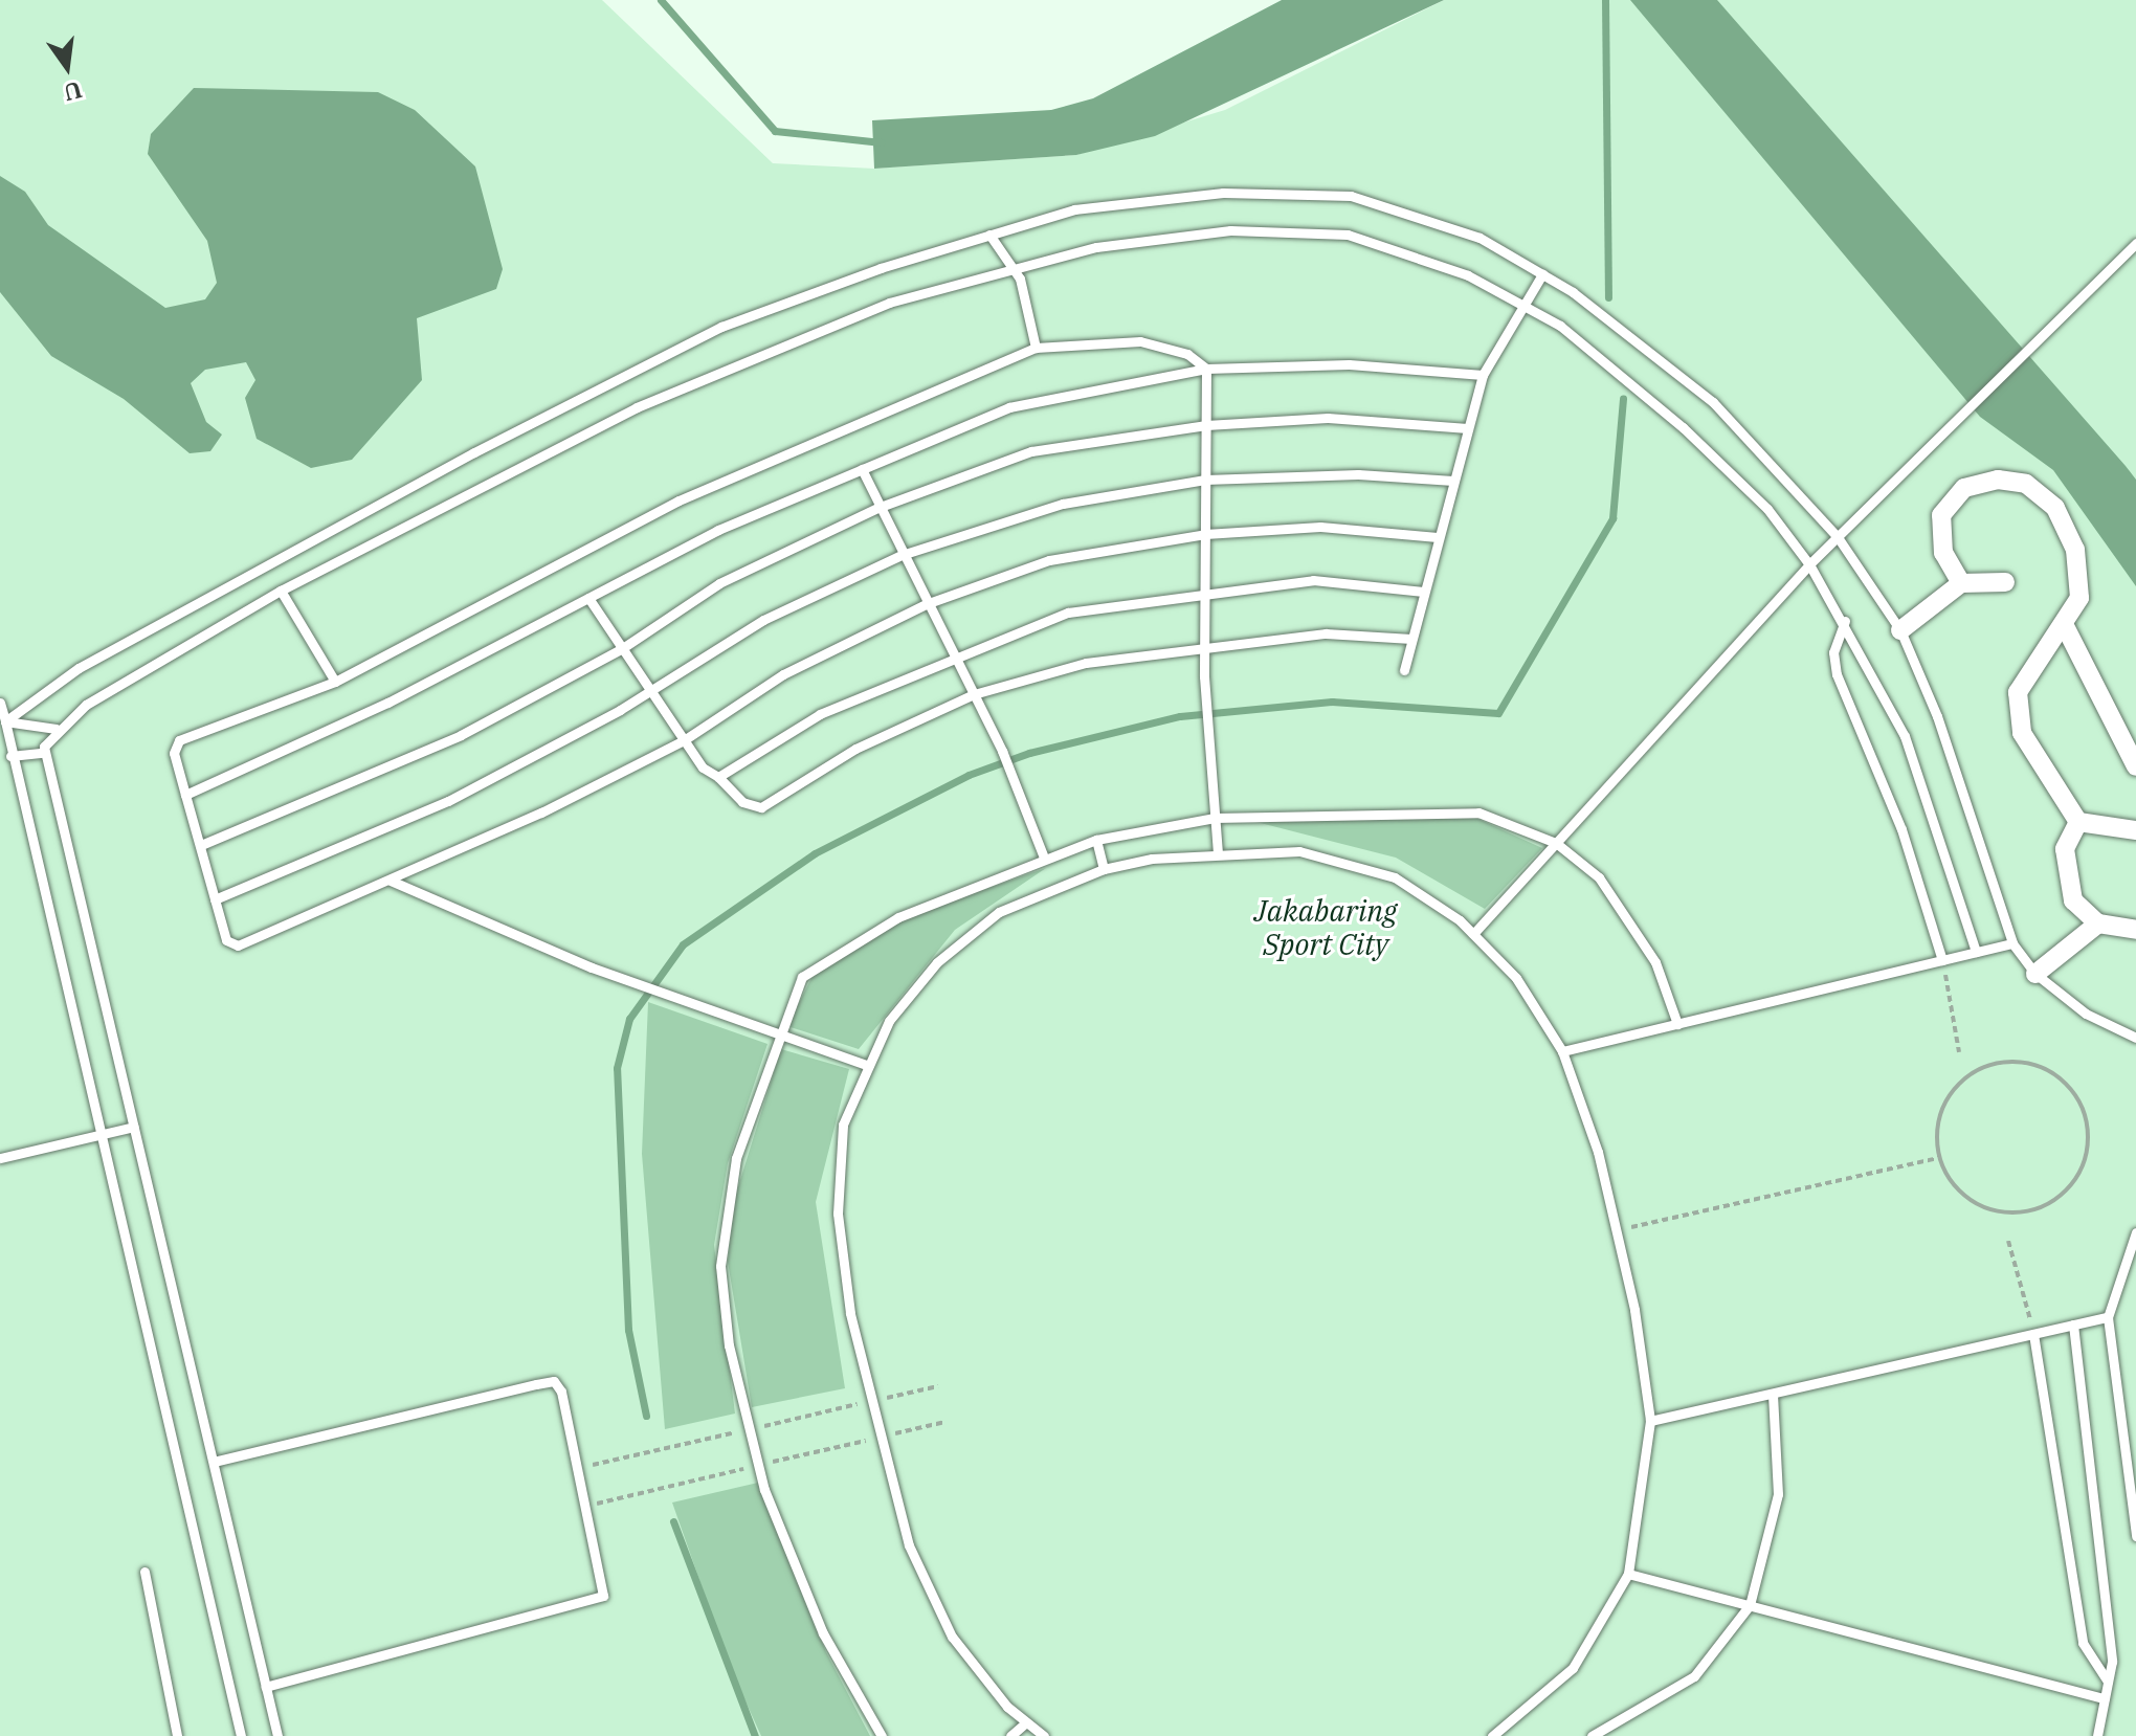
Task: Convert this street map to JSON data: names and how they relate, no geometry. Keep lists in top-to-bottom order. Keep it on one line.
{"parks":["Jakabaring Sport City"],"north":"bottom"}
